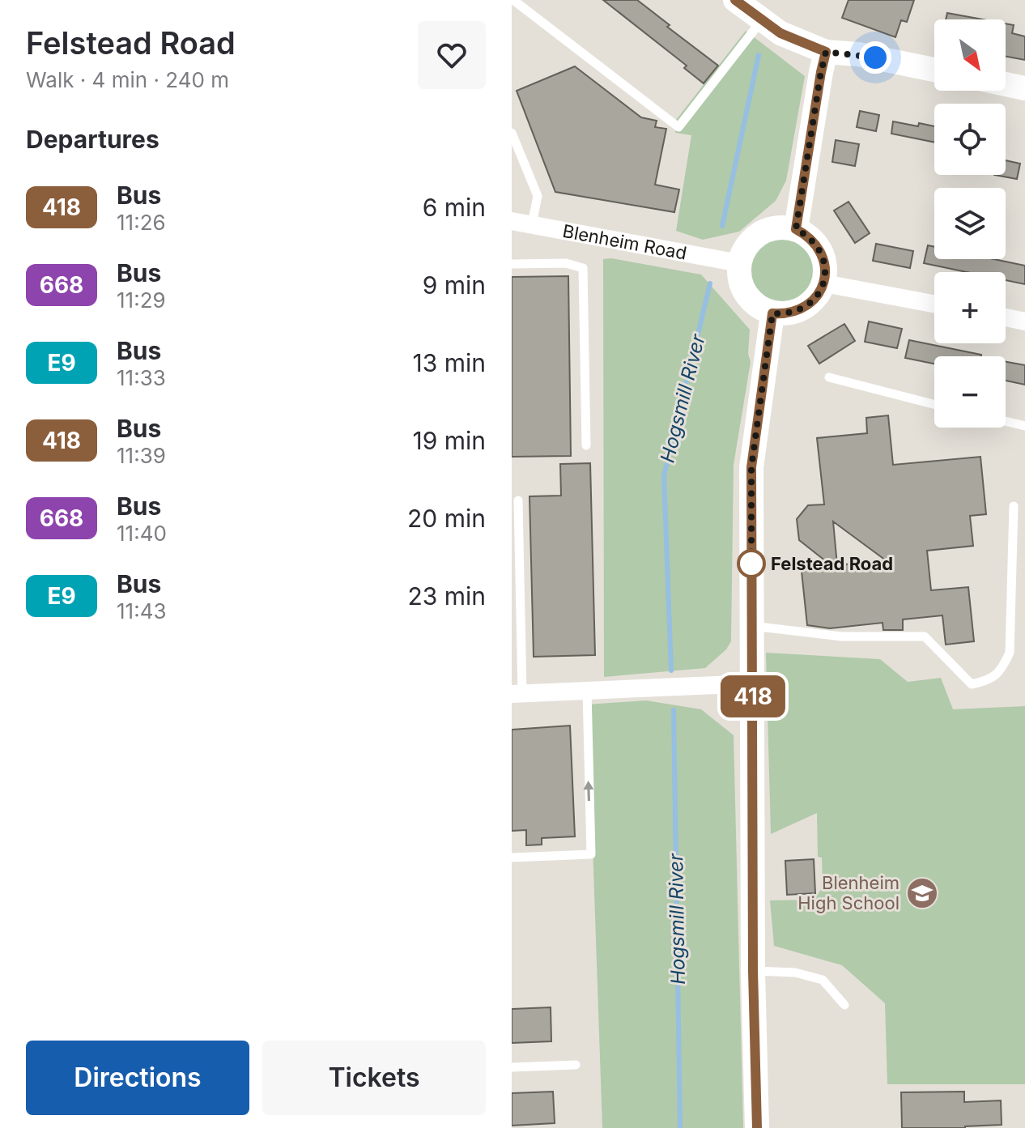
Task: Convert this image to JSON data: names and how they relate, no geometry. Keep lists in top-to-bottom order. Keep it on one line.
{"streets":{"street":["Blenheim Road"]},"water":["Hogsmill River"],"places":{"other":["Felstead Road"],"school or university":["Blenheim High School"]},"lines":["bus line 418"],"north":"bottom right","page":{"heading":[["Felstead Road","Walk · 4 min · 240 m"],"Departures"],"on_map":"418","map_buttons":["+","−"],"list":[{"mark":"418","name":"Bus","note":"11:26","value":"6 min"},{"mark":"668","name":"Bus","note":"11:29","value":"9 min"},{"mark":"E9","name":"Bus","note":"11:33","value":"13 min"},{"mark":"418","name":"Bus","note":"11:39","value":"19 min"},{"mark":"668","name":"Bus","note":"11:40","value":"20 min"},{"mark":"E9","name":"Bus","note":"11:43","value":"23 min"}],"buttons":["Directions","Tickets"]}}
